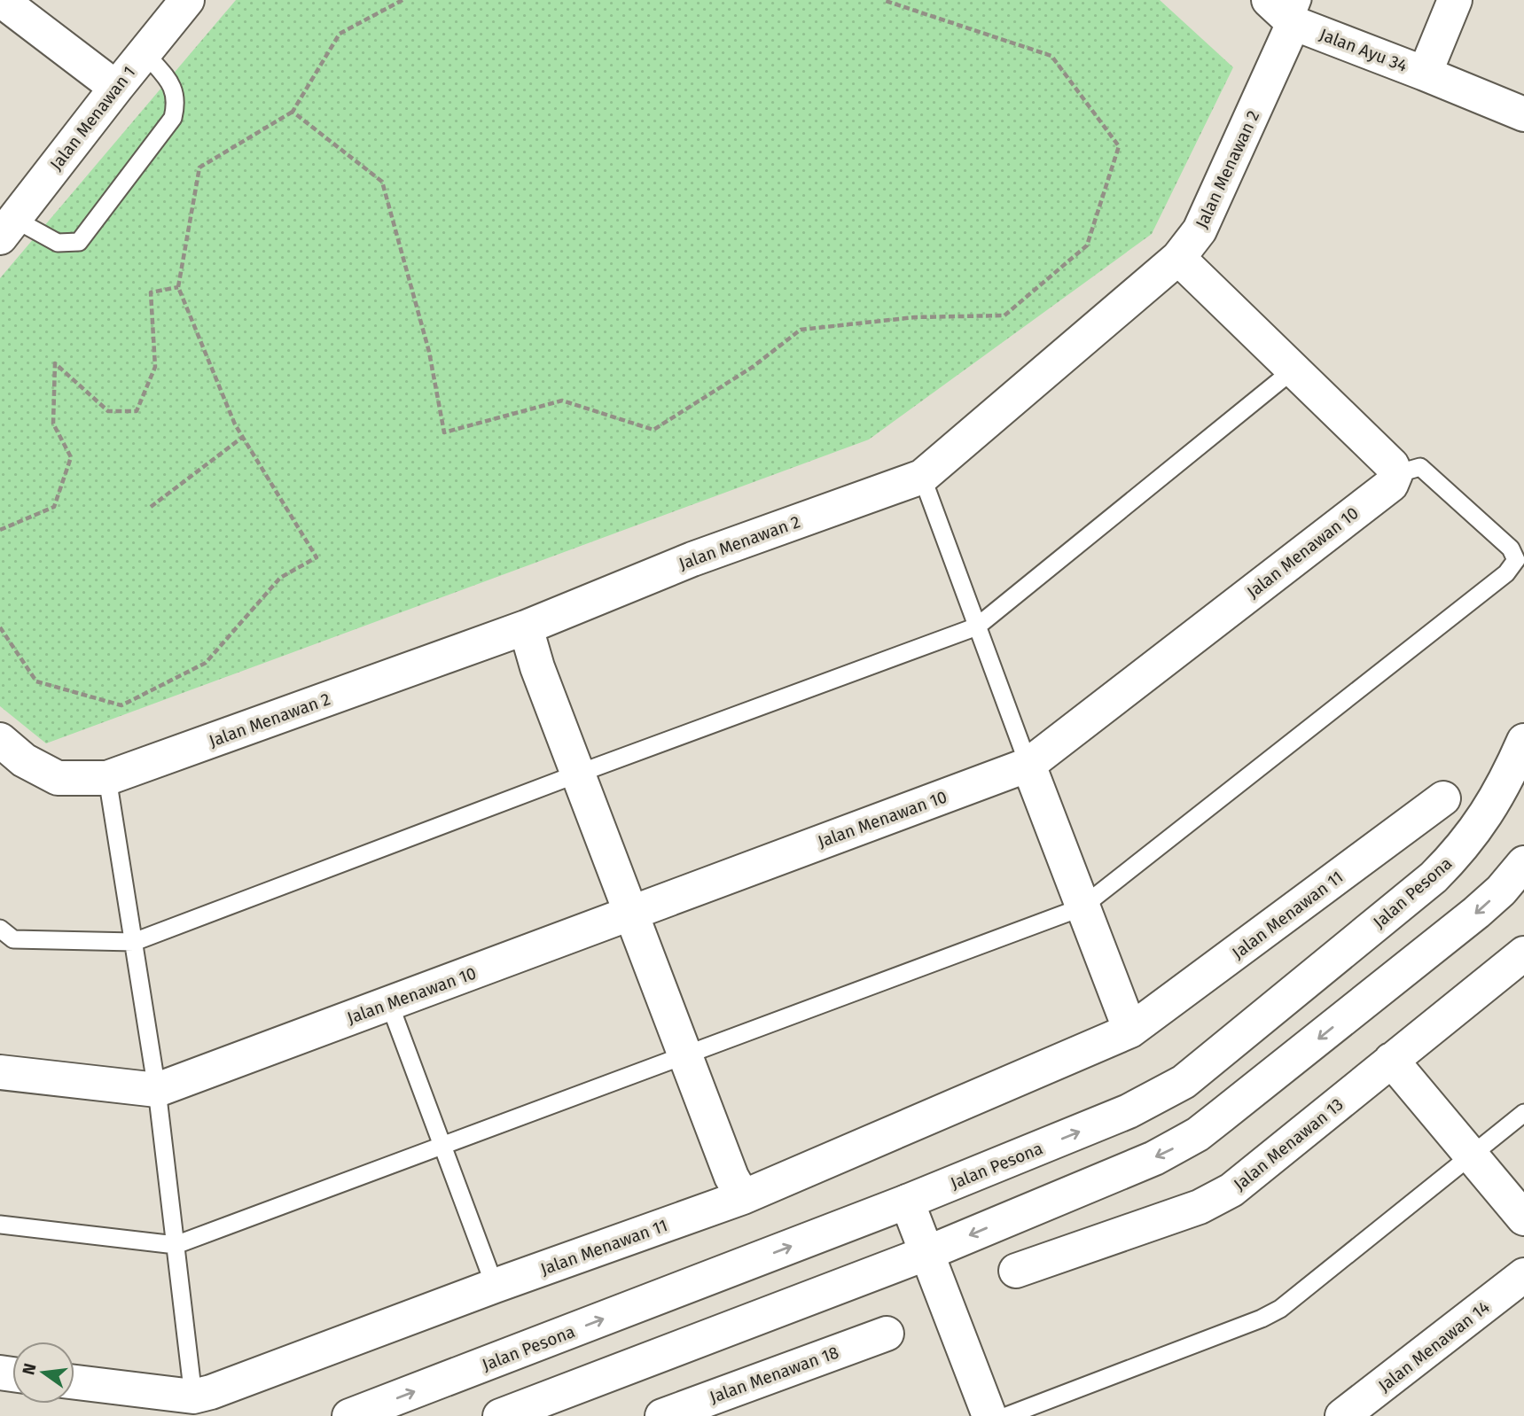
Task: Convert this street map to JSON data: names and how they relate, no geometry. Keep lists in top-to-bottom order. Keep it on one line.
{"streets":{"street":["Jalan Ayu 34","Jalan Menawan 1","Jalan Menawan 2","Jalan Menawan 10","Jalan Pesona","Jalan Menawan 11","Jalan Menawan 13","Jalan Menawan 14","Jalan Menawan 18"]},"crossings":[["Jalan Ayu 34","Jalan Menawan 2"]],"north":"left"}
